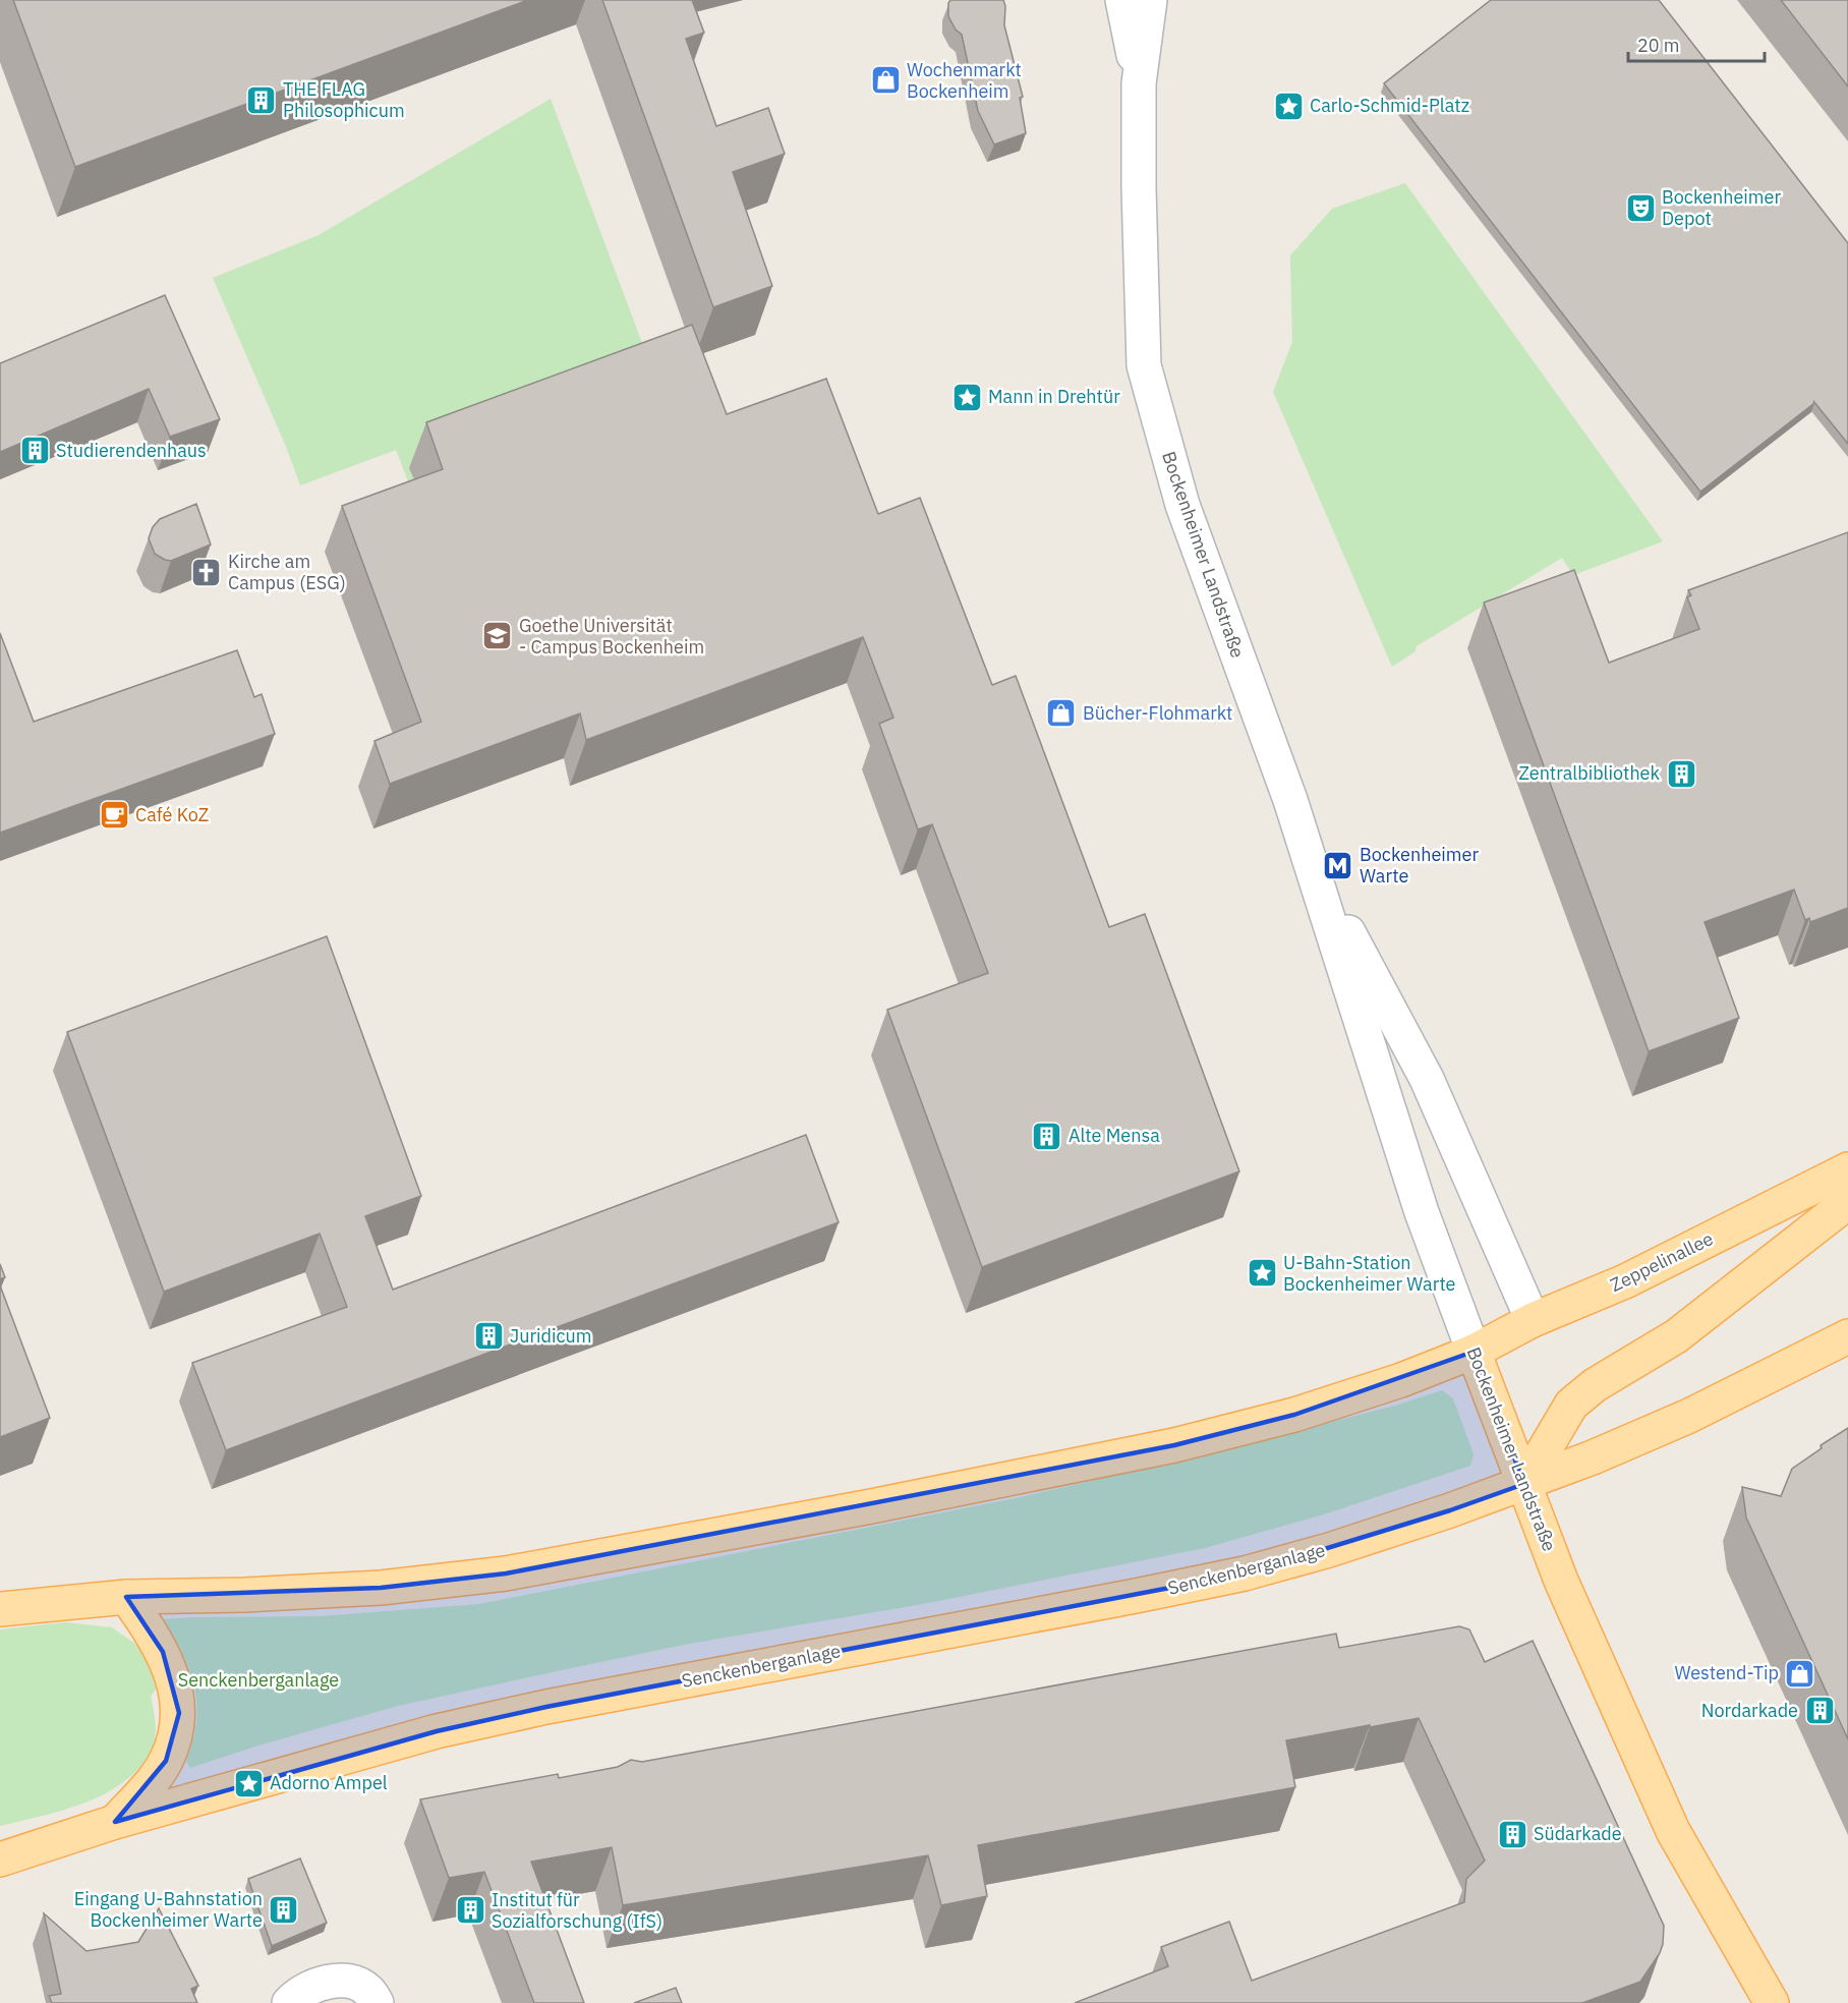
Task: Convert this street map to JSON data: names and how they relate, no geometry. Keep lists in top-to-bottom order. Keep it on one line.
{"streets":{"main road":["Bockenheimer Landstraße","Zeppelinallee","Senckenberganlage"]},"crossings":[["Bockenheimer Landstraße","Zeppelinallee"],["Bockenheimer Landstraße","Senckenberganlage"]],"parks":["Senckenberganlage"],"places":{"shop":["Wochenmarkt Bockenheim","Bücher-Flohmarkt","Westend-Tip"],"building":["THE FLAG Philosophicum","Studierendenhaus","Zentralbibliothek","Alte Mensa","Juridicum","Nordarkade","Südarkade","Eingang U-Bahnstation Bockenheimer Warte","Institut für Sozialforschung (IfS)"],"place":["Carlo-Schmid-Platz","Mann in Drehtür","U-Bahn-Station Bockenheimer Warte","Adorno Ampel"],"theatre":["Bockenheimer Depot"],"church":["Kirche am Campus (ESG)"],"school or university":["Goethe Universität - Campus Bockenheim"],"cafe":["Café KoZ"],"metro station":["Bockenheimer Warte"]},"scale_bar":"20 m"}
